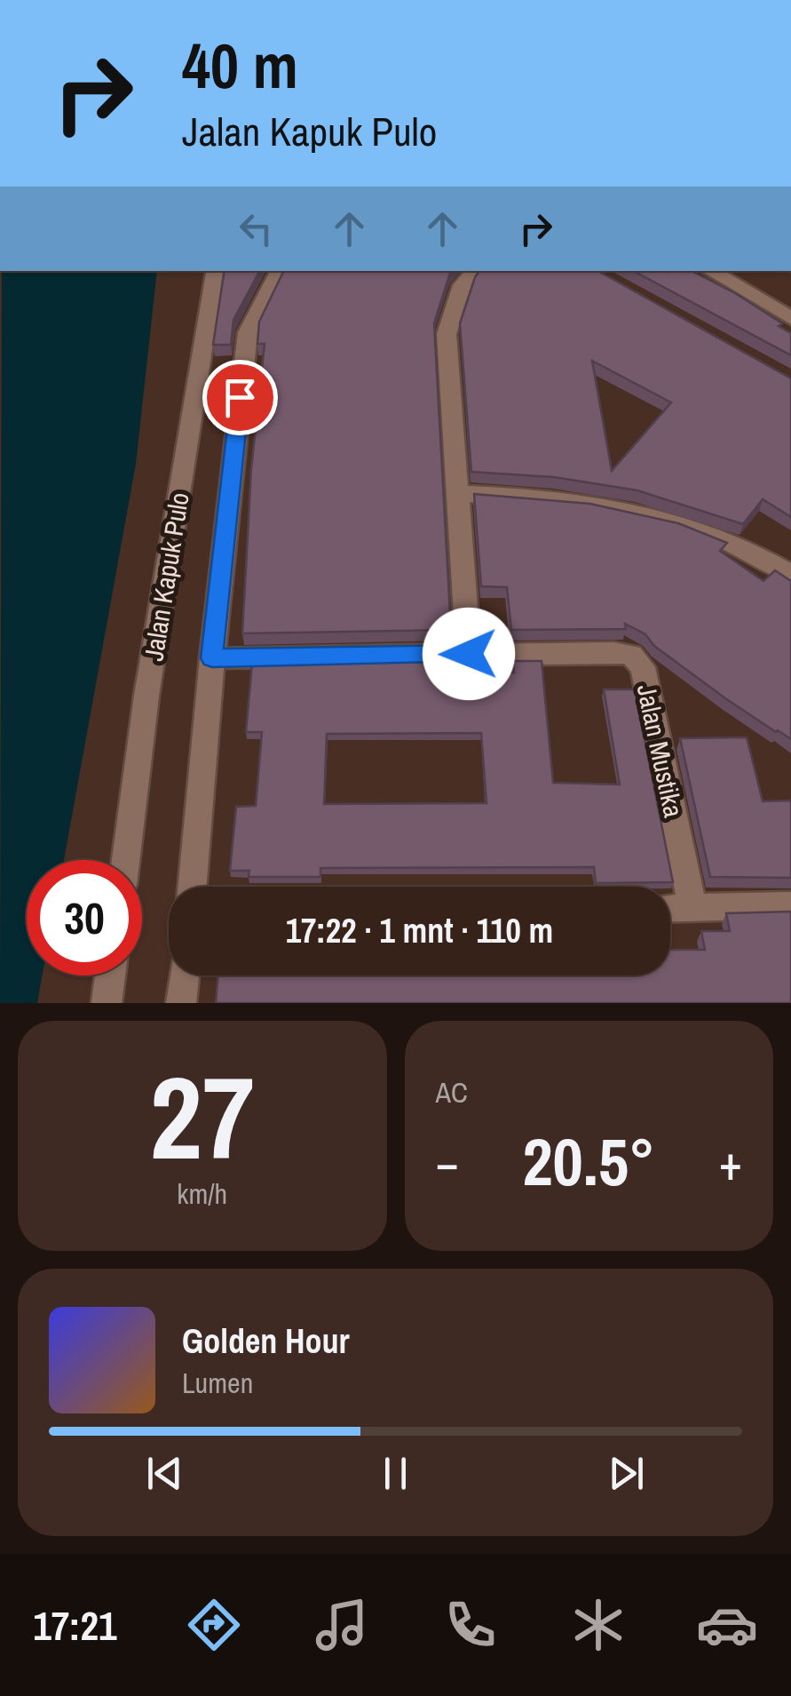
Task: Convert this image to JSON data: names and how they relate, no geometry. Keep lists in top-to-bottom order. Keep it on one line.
{"streets":{"street":["Jalan Kapuk Pulo","Jalan Mustika"]},"crossings":[["Jalan Kapuk Pulo","Jalan Mustika"]],"page":{"turn":["40 m","Jalan Kapuk Pulo"],"limit":"30","trip":"17:22 · 1 mnt · 110 m","tile":[["27","km/h"],"AC"],"heat":["−","20.5°","+"],"song":["Golden Hour","Lumen"],"tabs":"17:21"}}
